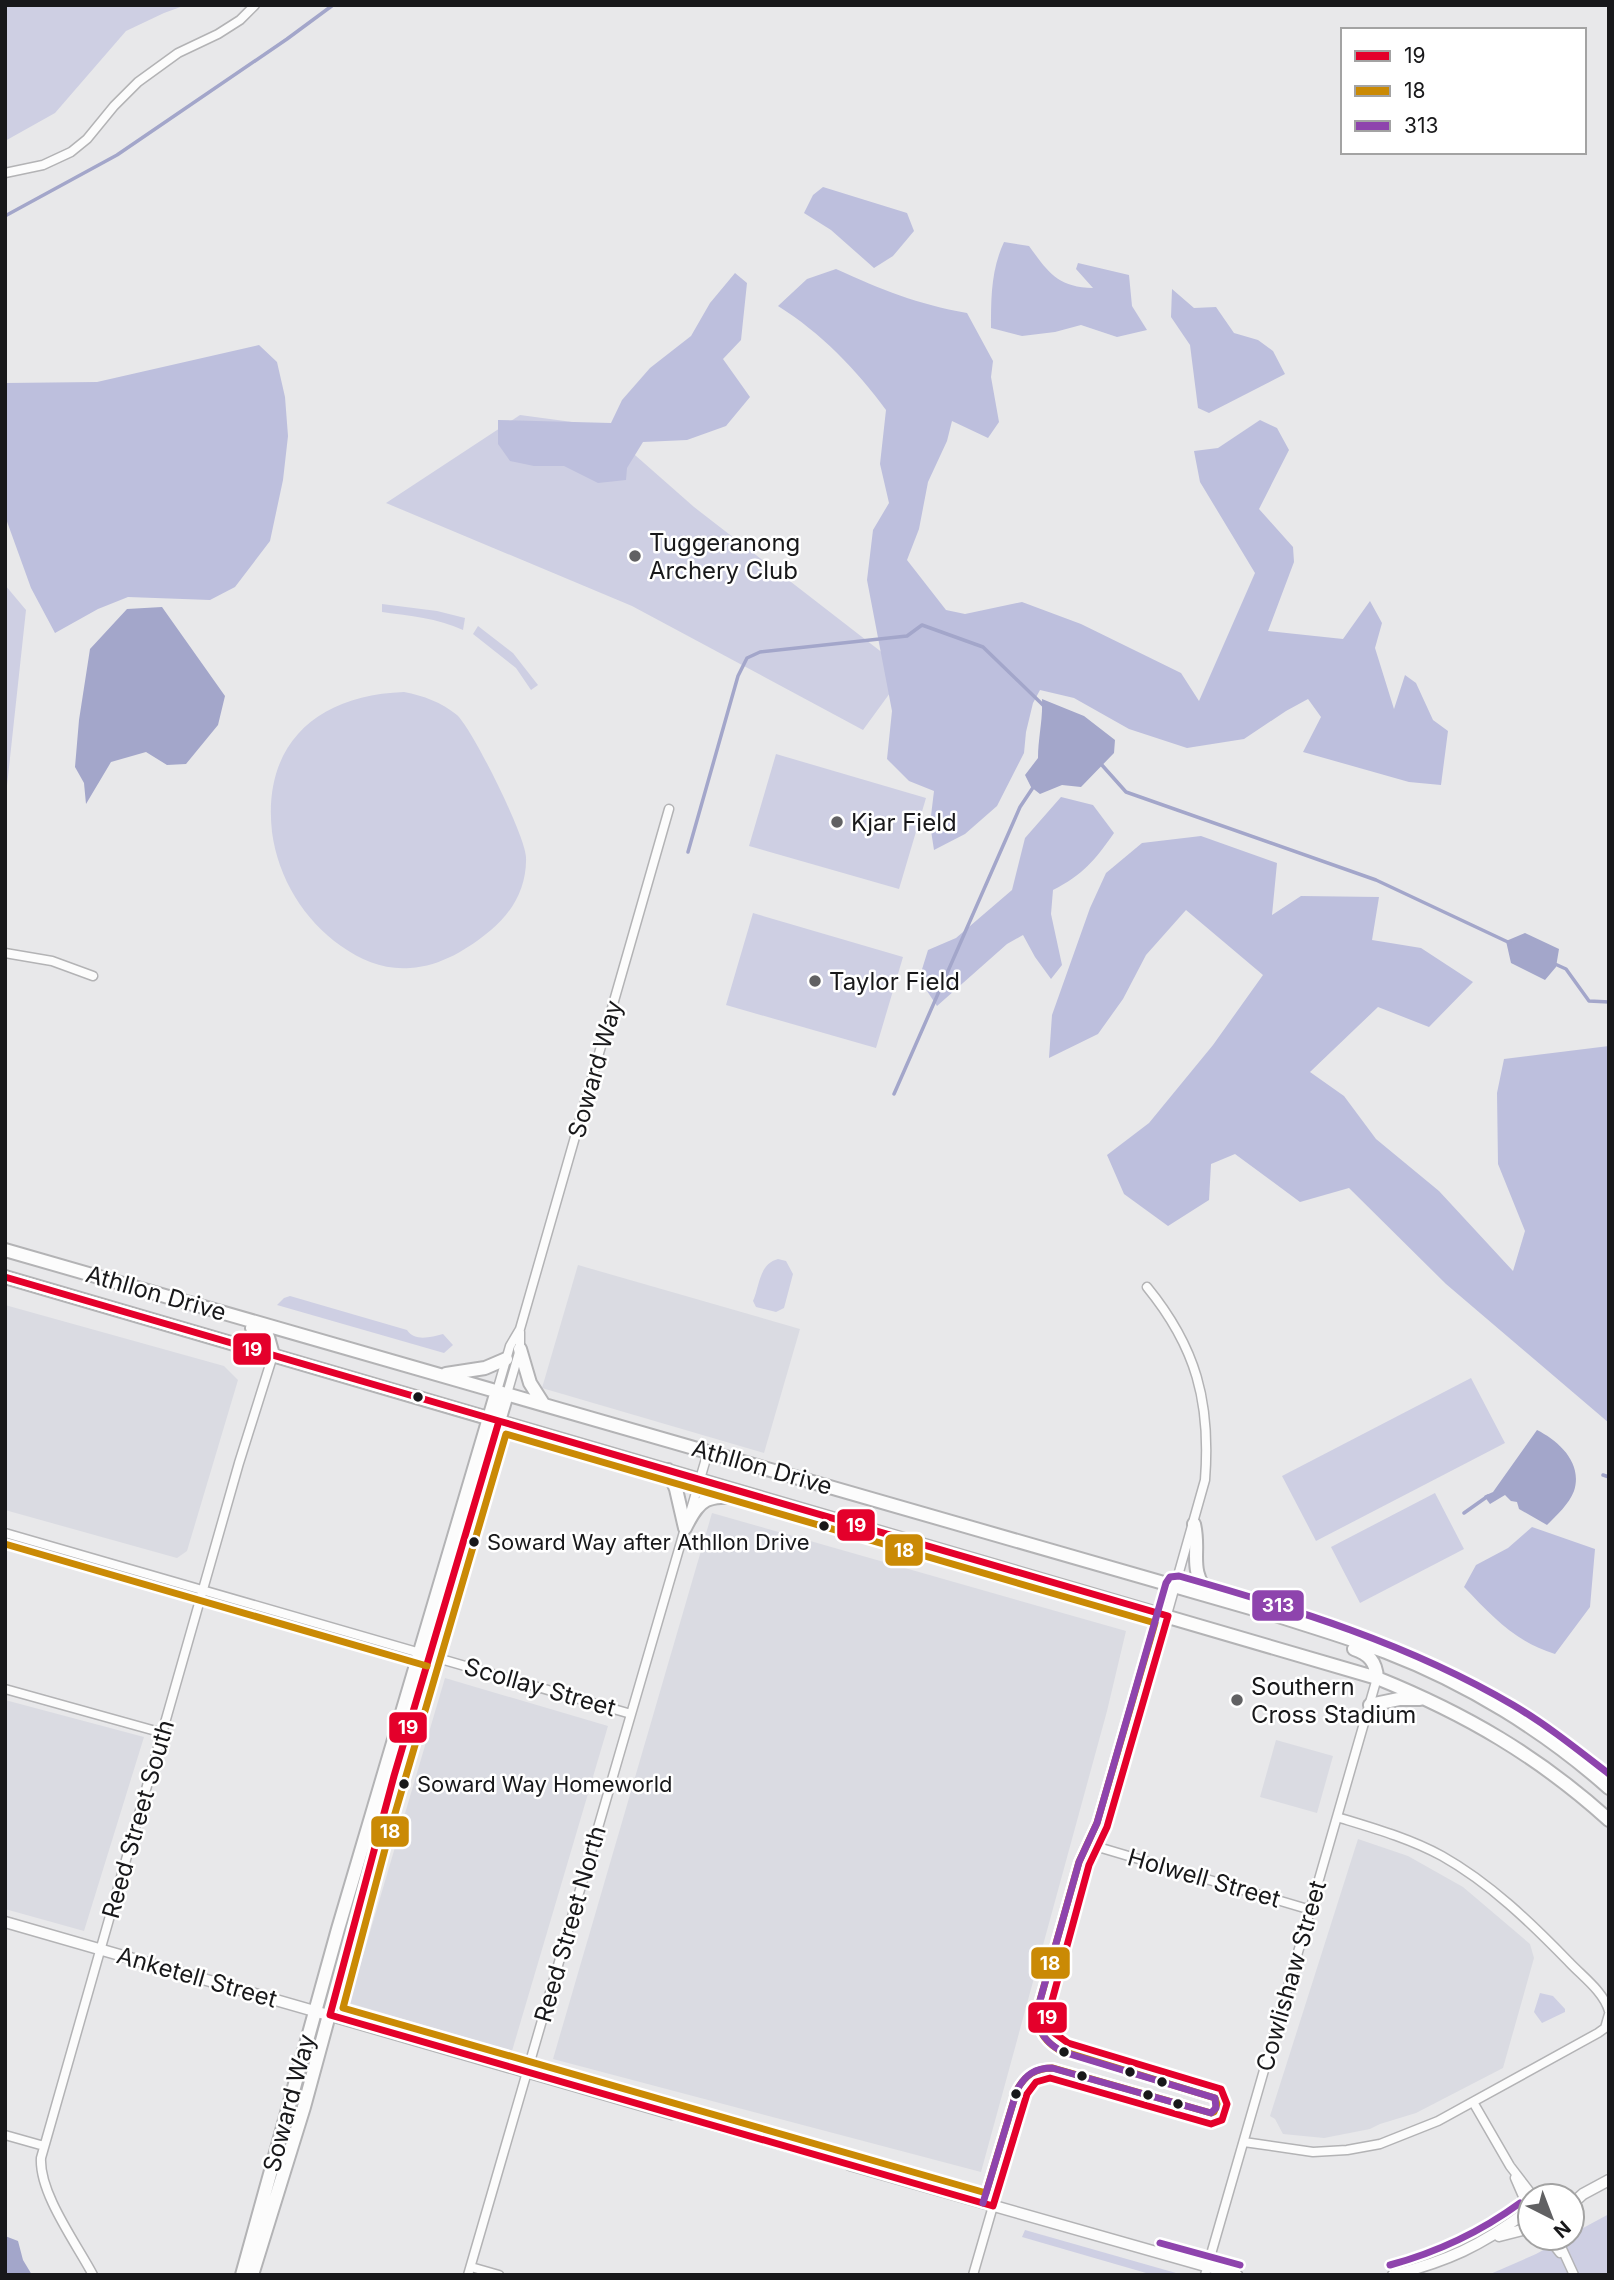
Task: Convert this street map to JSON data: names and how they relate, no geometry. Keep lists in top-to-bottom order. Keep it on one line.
{"streets":{"main road":["Soward Way","Athllon Drive"],"street":["Scollay Street","Reed Street South","Holwell Street","Reed Street North","Cowlishaw Street","Anketell Street"]},"crossings":[["Soward Way","Athllon Drive"],["Soward Way","Scollay Street"],["Soward Way","Anketell Street"],["Athllon Drive","Reed Street South"],["Athllon Drive","Holwell Street"],["Athllon Drive","Reed Street North"],["Athllon Drive","Cowlishaw Street"],["Scollay Street","Reed Street South"],["Scollay Street","Reed Street North"],["Reed Street South","Anketell Street"],["Holwell Street","Cowlishaw Street"],["Reed Street North","Anketell Street"],["Cowlishaw Street","Anketell Street"]],"places":["Tuggeranong Archery Club","Kjar Field","Taylor Field","Soward Way after Athllon Drive","Southern Cross Stadium","Soward Way Homeworld"],"lines":["transit line 19","transit line 18","transit line 313"],"legend":["19","18","313"],"north":"bottom right"}
